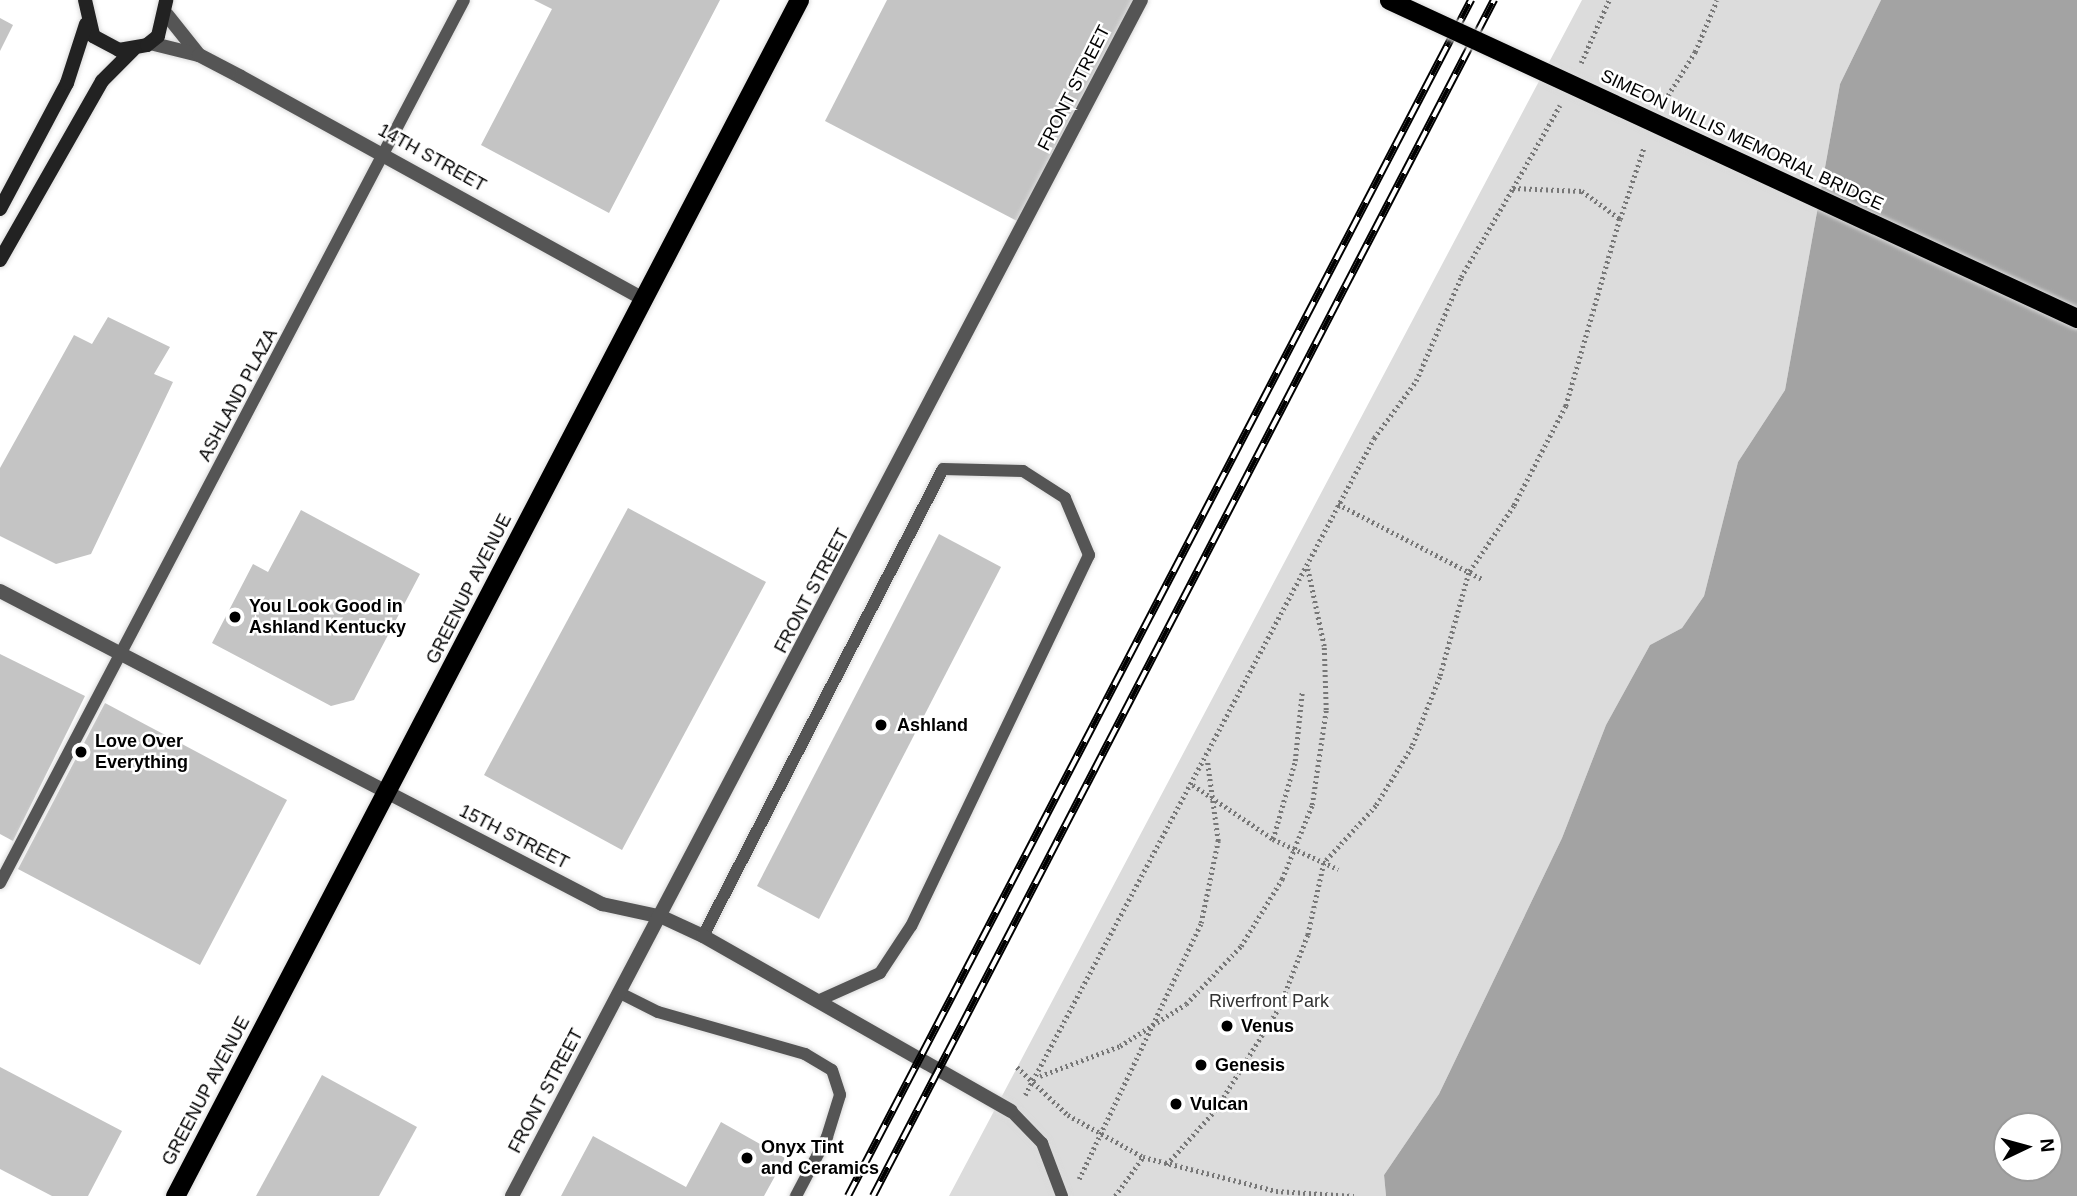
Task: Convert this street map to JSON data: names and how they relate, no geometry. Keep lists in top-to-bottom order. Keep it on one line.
{"streets":{"highway":["SIMEON WILLIS MEMORIAL BRIDGE","GREENUP AVENUE"],"street":["FRONT STREET","14TH STREET","15TH STREET"],"lane":["ASHLAND PLAZA"]},"crossings":[["FRONT STREET","15TH STREET"],["14TH STREET","ASHLAND PLAZA"],["14TH STREET","GREENUP AVENUE"],["ASHLAND PLAZA","15TH STREET"],["GREENUP AVENUE","15TH STREET"]],"parks":["Riverfront Park"],"places":["You Look Good in Ashland Kentucky","Ashland","Love Over Everything","Venus","Genesis","Vulcan","Onyx Tint and Ceramics"],"north":"right"}
